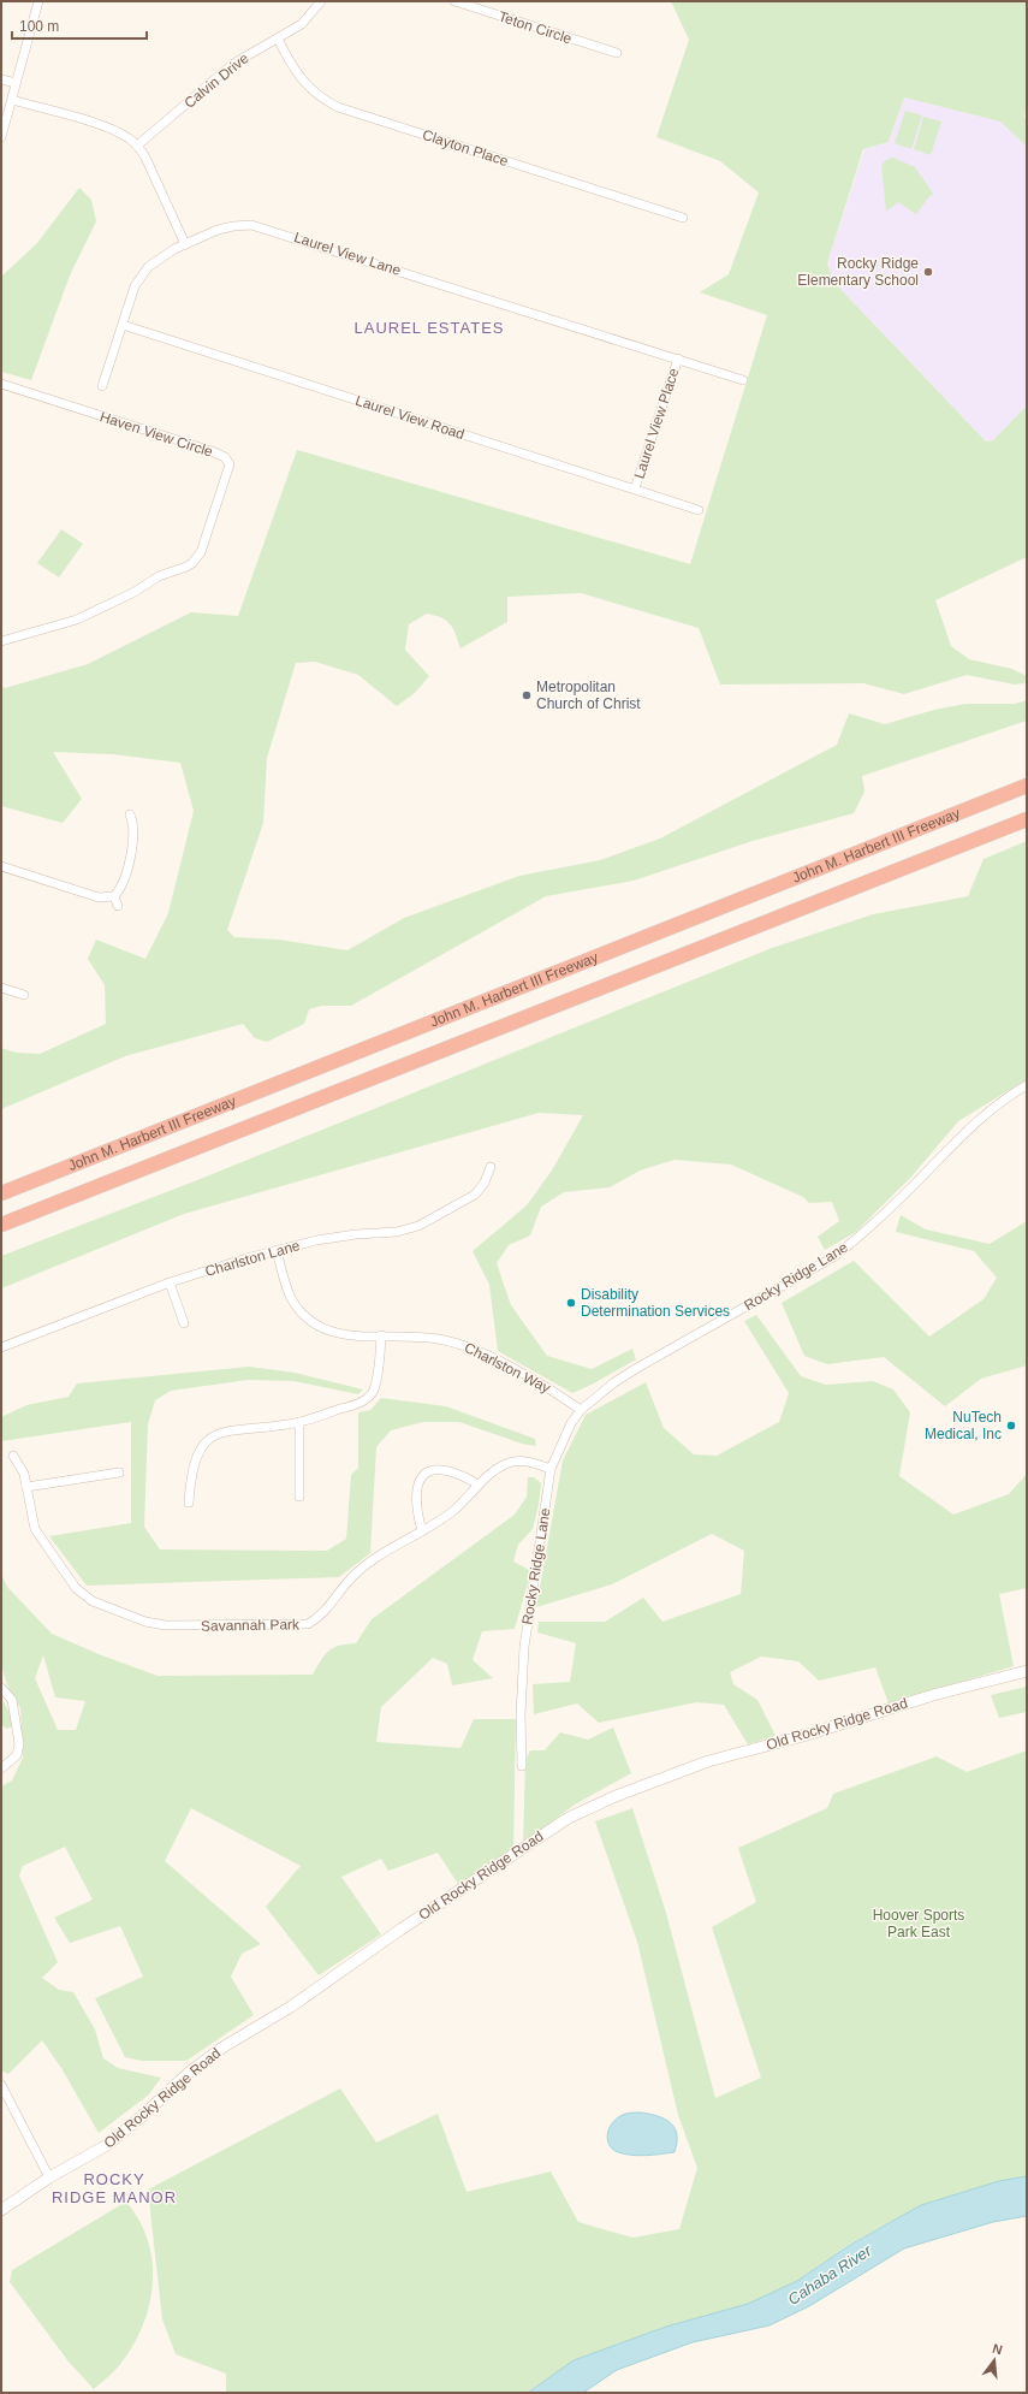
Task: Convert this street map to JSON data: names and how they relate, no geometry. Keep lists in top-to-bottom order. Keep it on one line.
{"streets":{"highway":["John M. Harbert III Freeway"],"street":["Teton Circle","Calvin Drive","Clayton Place","Laurel View Lane","Laurel View Road","Laurel View Place","Haven View Circle","Charlston Lane","Rocky Ridge Lane","Charlston Way","Savannah Park","Old Rocky Ridge Road"]},"crossings":[["Calvin Drive","Clayton Place"],["Laurel View Lane","Laurel View Road"],["Laurel View Lane","Laurel View Place"],["Laurel View Road","Laurel View Place"],["Charlston Lane","Charlston Way"],["Rocky Ridge Lane","Charlston Way"],["Rocky Ridge Lane","Savannah Park"]],"districts":["LAUREL ESTATES","ROCKY RIDGE MANOR"],"water":["Cahaba River"],"parks":["Hoover Sports Park East"],"places":["Rocky Ridge Elementary School","Metropolitan Church of Christ","Disability Determination Services","NuTech Medical, Inc"],"scale_bar":"100 m","north":"top"}
